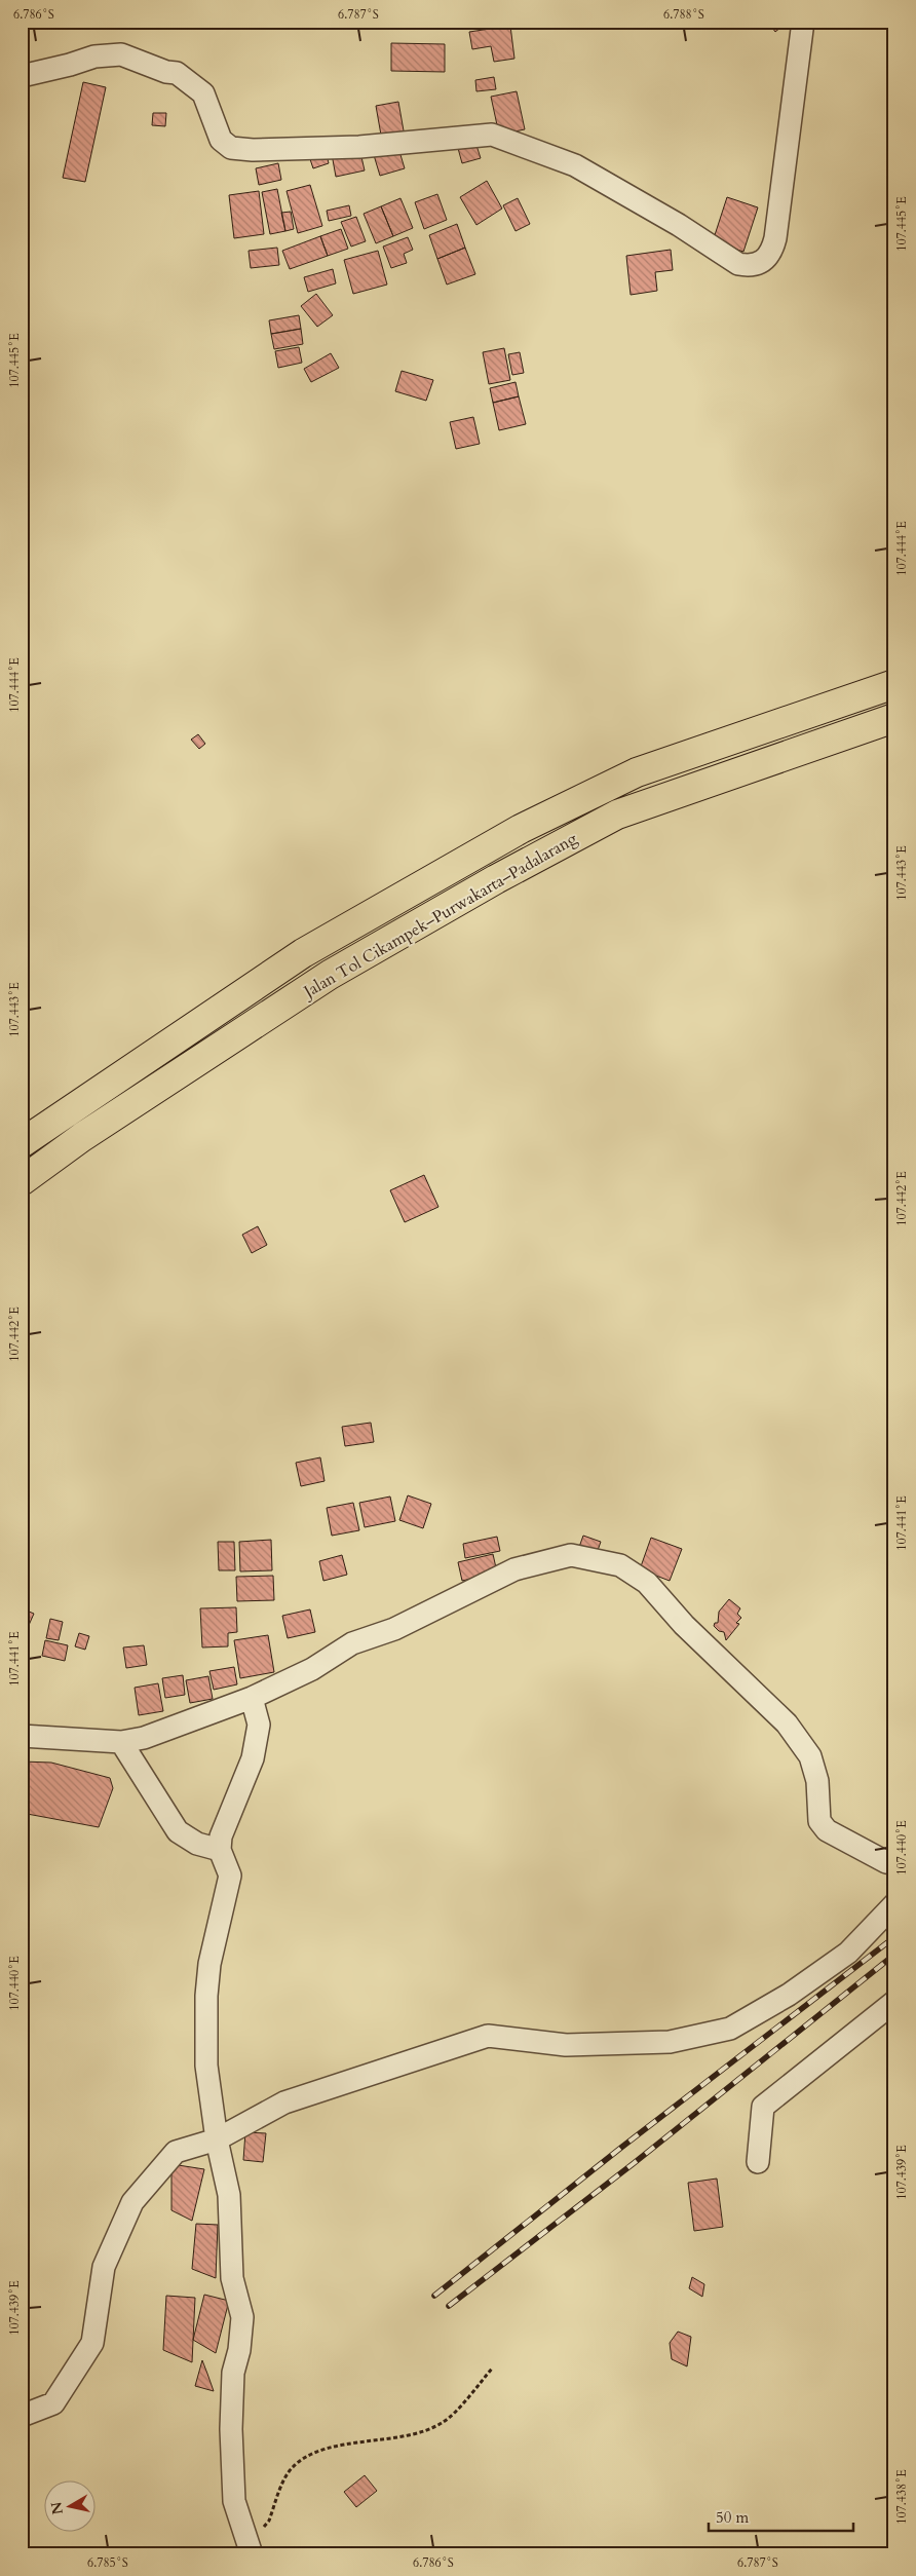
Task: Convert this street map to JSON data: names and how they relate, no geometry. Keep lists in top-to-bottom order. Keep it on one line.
{"streets":{"highway":["Jalan Tol Cikampek–Purwakarta–Padalarang"]},"scale_bar":"50 m","north":"left","coordinates":["6.786°S","6.787°S","6.788°S","107.445°E","107.444°E","107.443°E","107.442°E","107.441°E","107.440°E","107.439°E","107.438°E","6.785°S"]}
